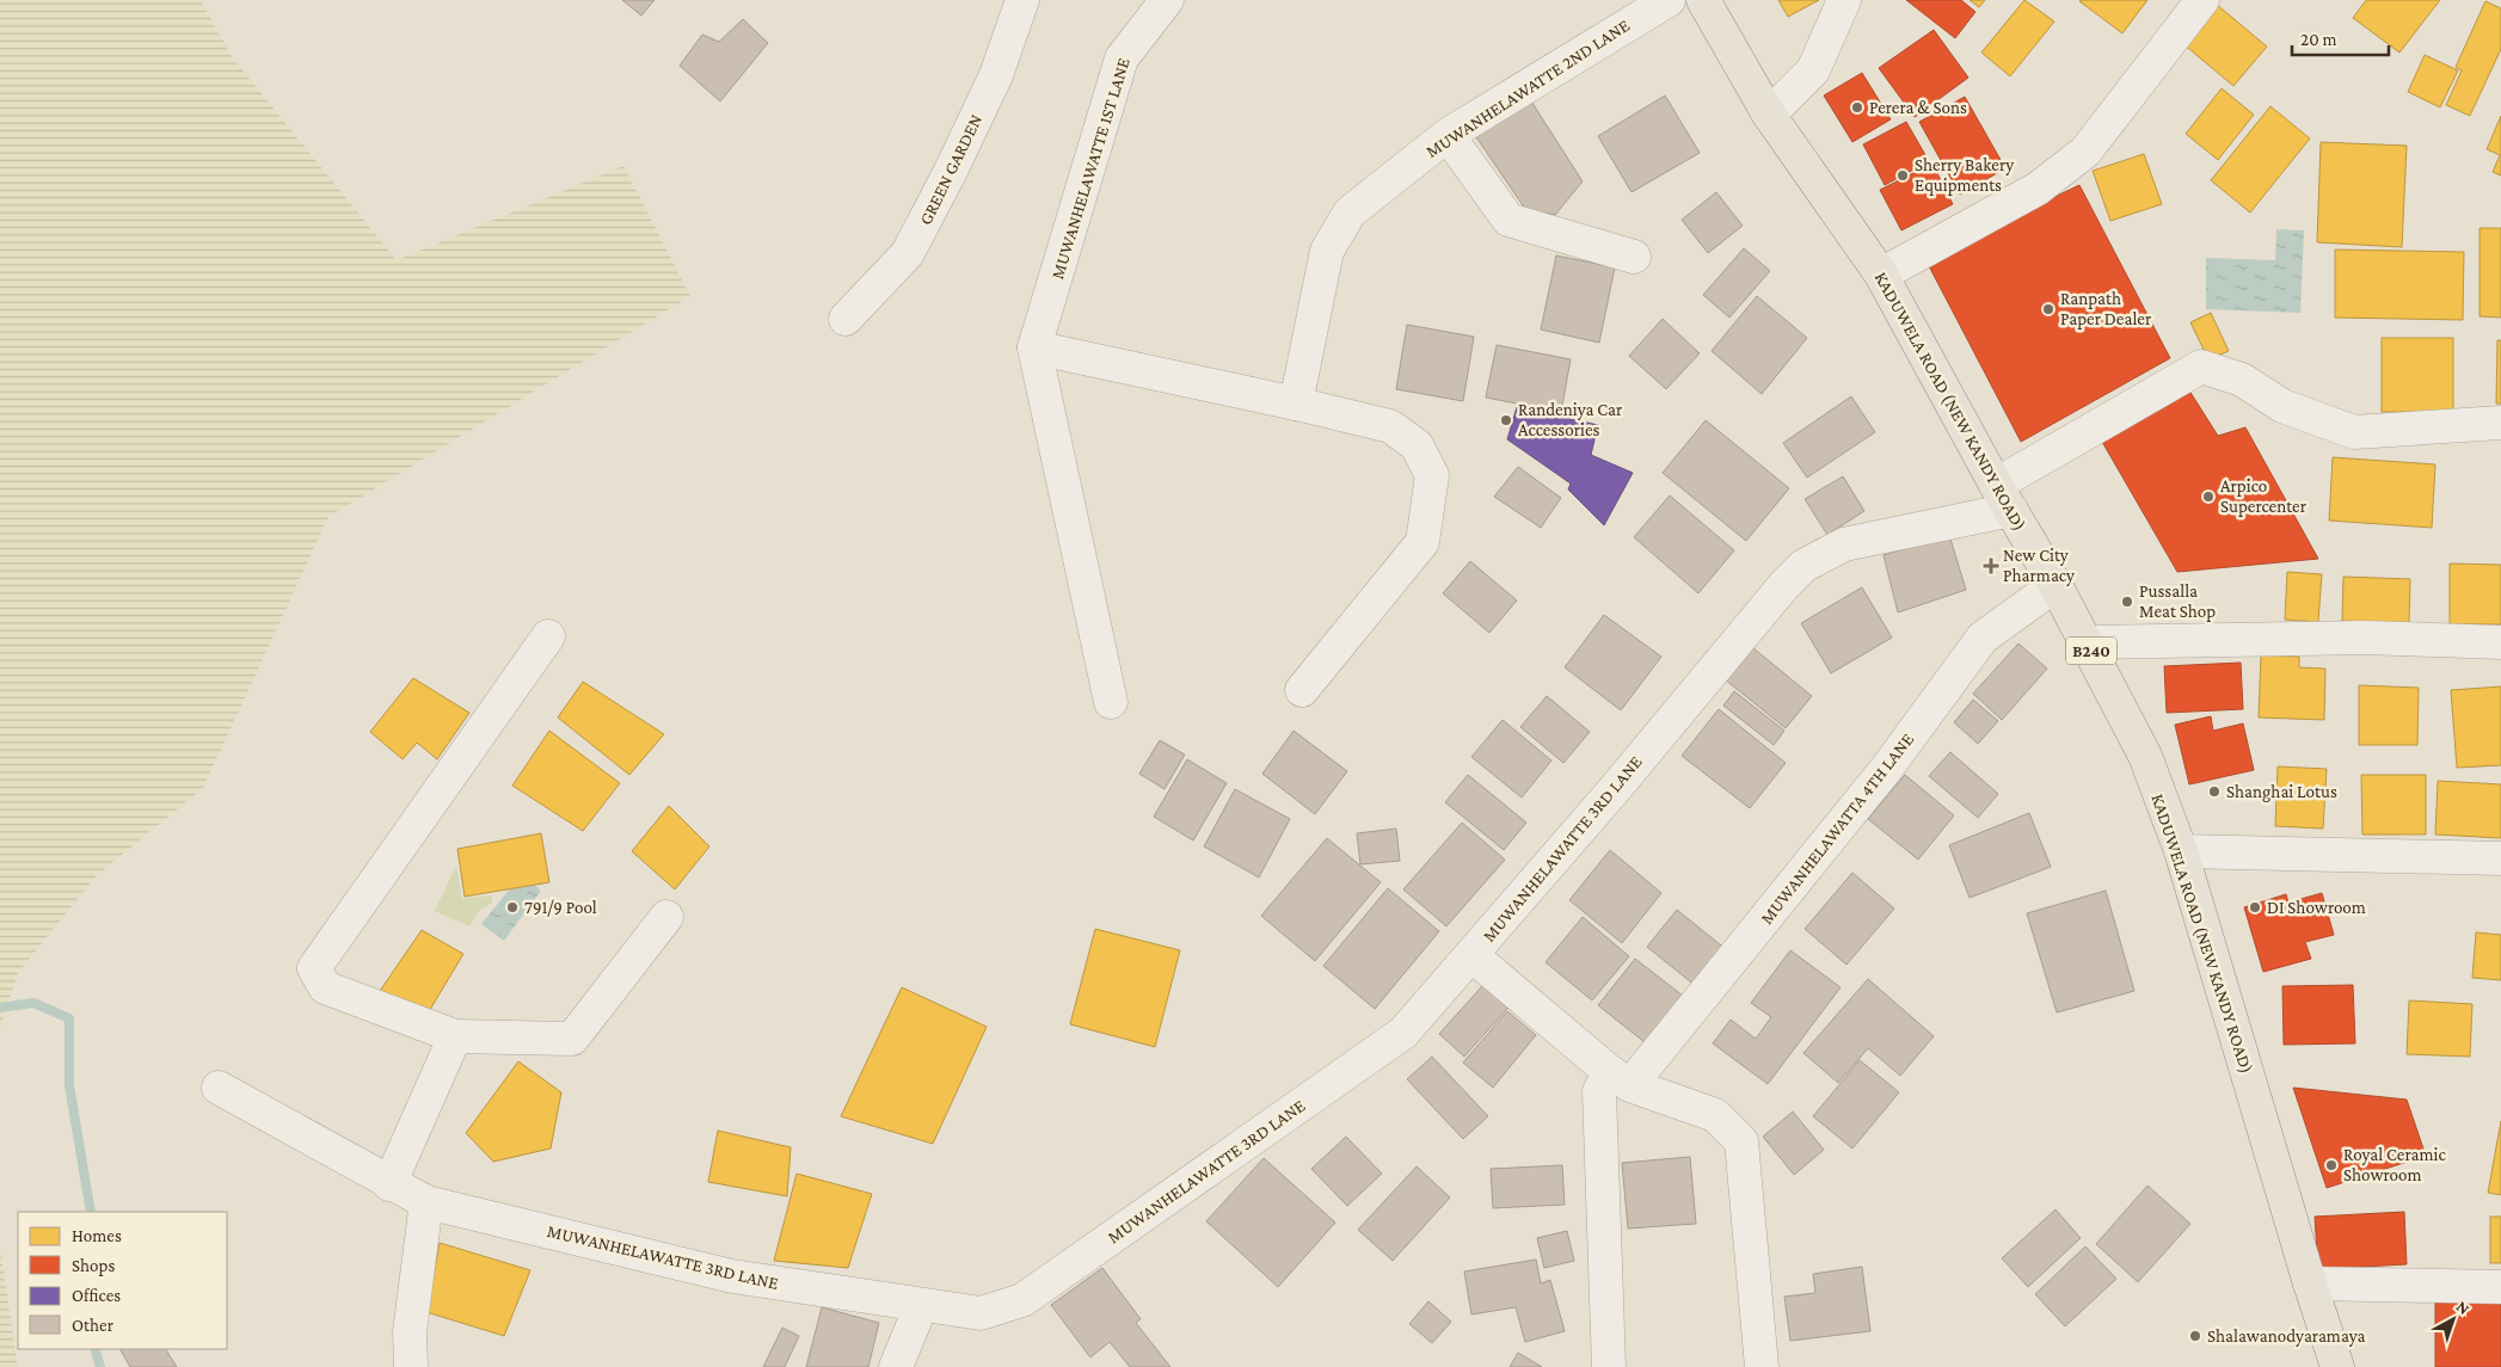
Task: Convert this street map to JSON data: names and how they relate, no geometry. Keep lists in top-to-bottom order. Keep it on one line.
{"streets":{"main road":["KADUWELA ROAD (NEW KANDY ROAD)","B240"],"street":["MUWANHELAWATTE 2ND LANE","MUWANHELAWATTE 1ST LANE","GREEN GARDEN","MUWANHELAWATTA 4TH LANE","MUWANHELAWATTE 3RD LANE"]},"crossings":[["KADUWELA ROAD (NEW KANDY ROAD)","MUWANHELAWATTA 4TH LANE"],["KADUWELA ROAD (NEW KANDY ROAD)","MUWANHELAWATTE 3RD LANE"]],"places":{"other":["Perera & Sons","Sherry Bakery Equipments","Ranpath Paper Dealer","Randeniya Car Accessories","Arpico Supercenter","Pussalla Meat Shop","Shanghai Lotus","791/9 Pool","DI Showroom","Royal Ceramic Showroom","Shalawanodyaramaya"],"health":["New City Pharmacy"]},"legend":["Homes","Shops","Offices","Other"],"scale_bar":"20 m","north":"top right"}
